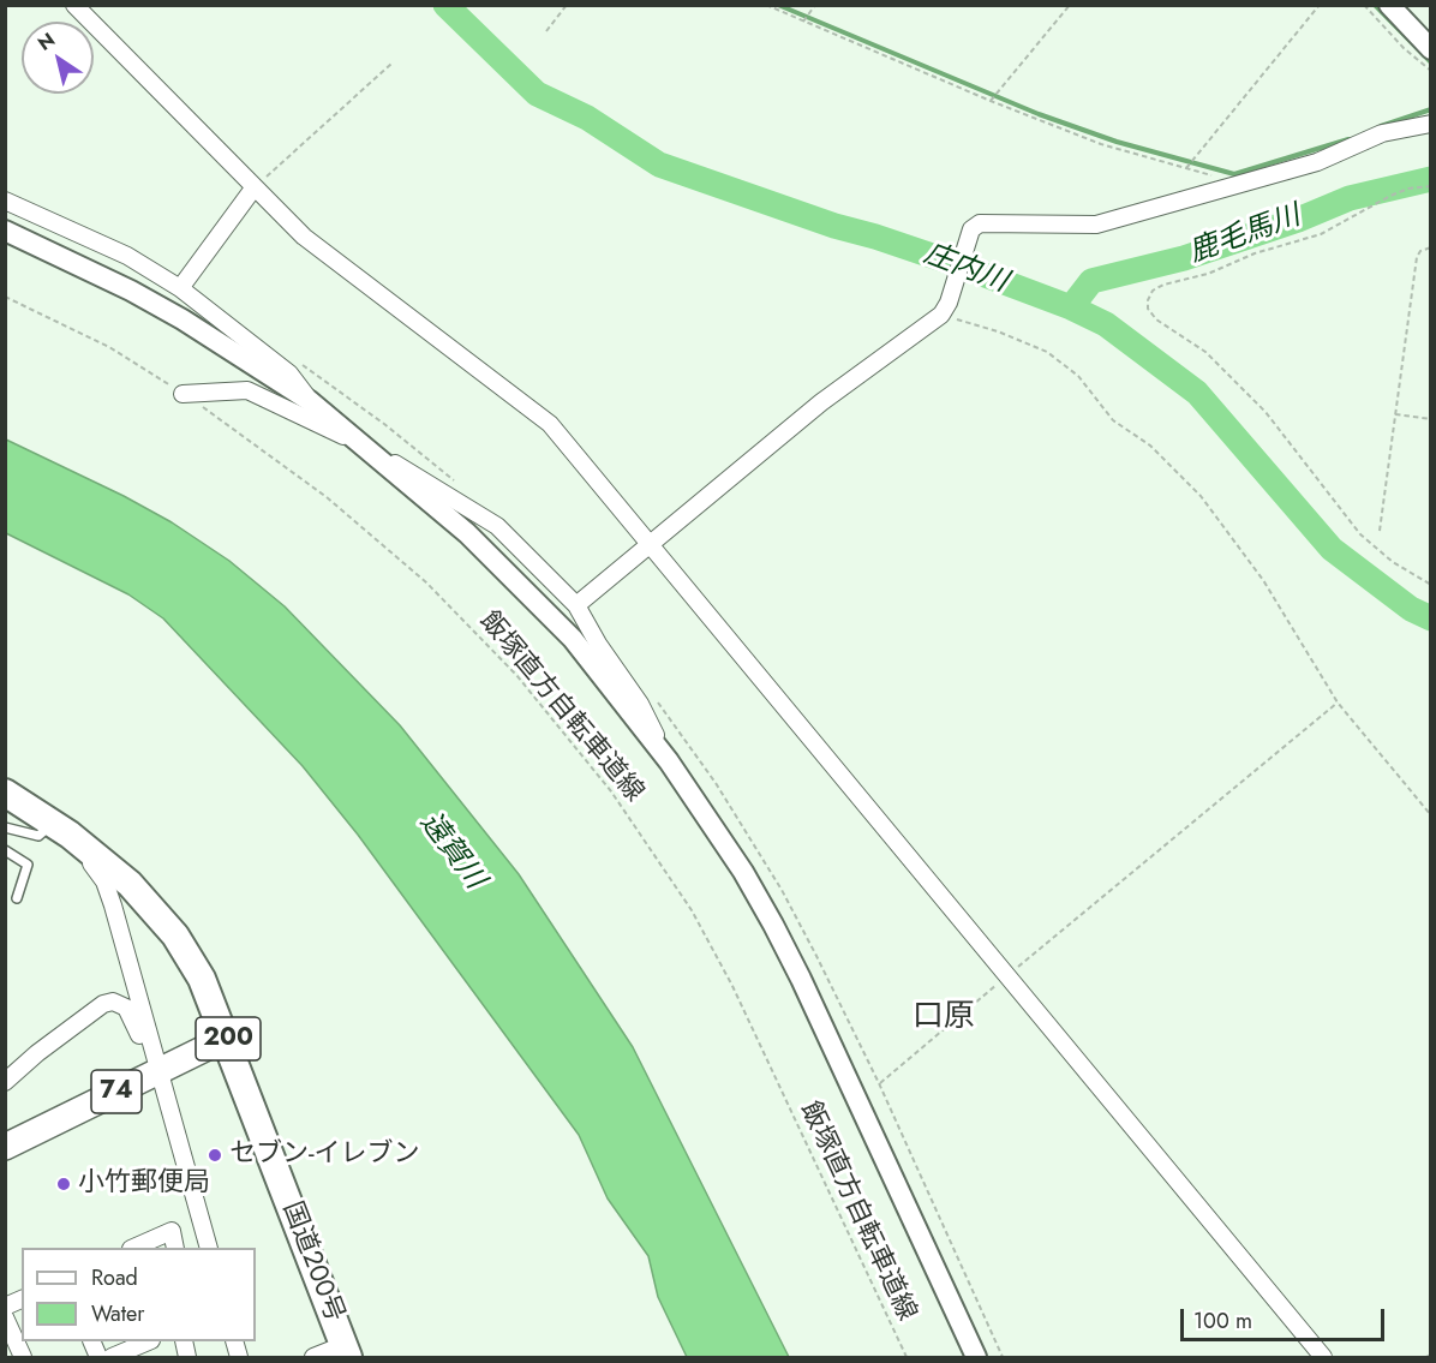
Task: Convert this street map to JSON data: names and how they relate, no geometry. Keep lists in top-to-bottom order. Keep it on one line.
{"streets":{"highway":["200","国道200号"],"main road":["74"],"path":["飯塚直方自転車道線"]},"crossings":[["74","国道200号"]],"districts":["口原"],"water":["鹿毛馬川","庄内川","遠賀川"],"places":["セブン-イレブン","小竹郵便局"],"legend":["Road","Water"],"scale_bar":"100 m","north":"top left"}
